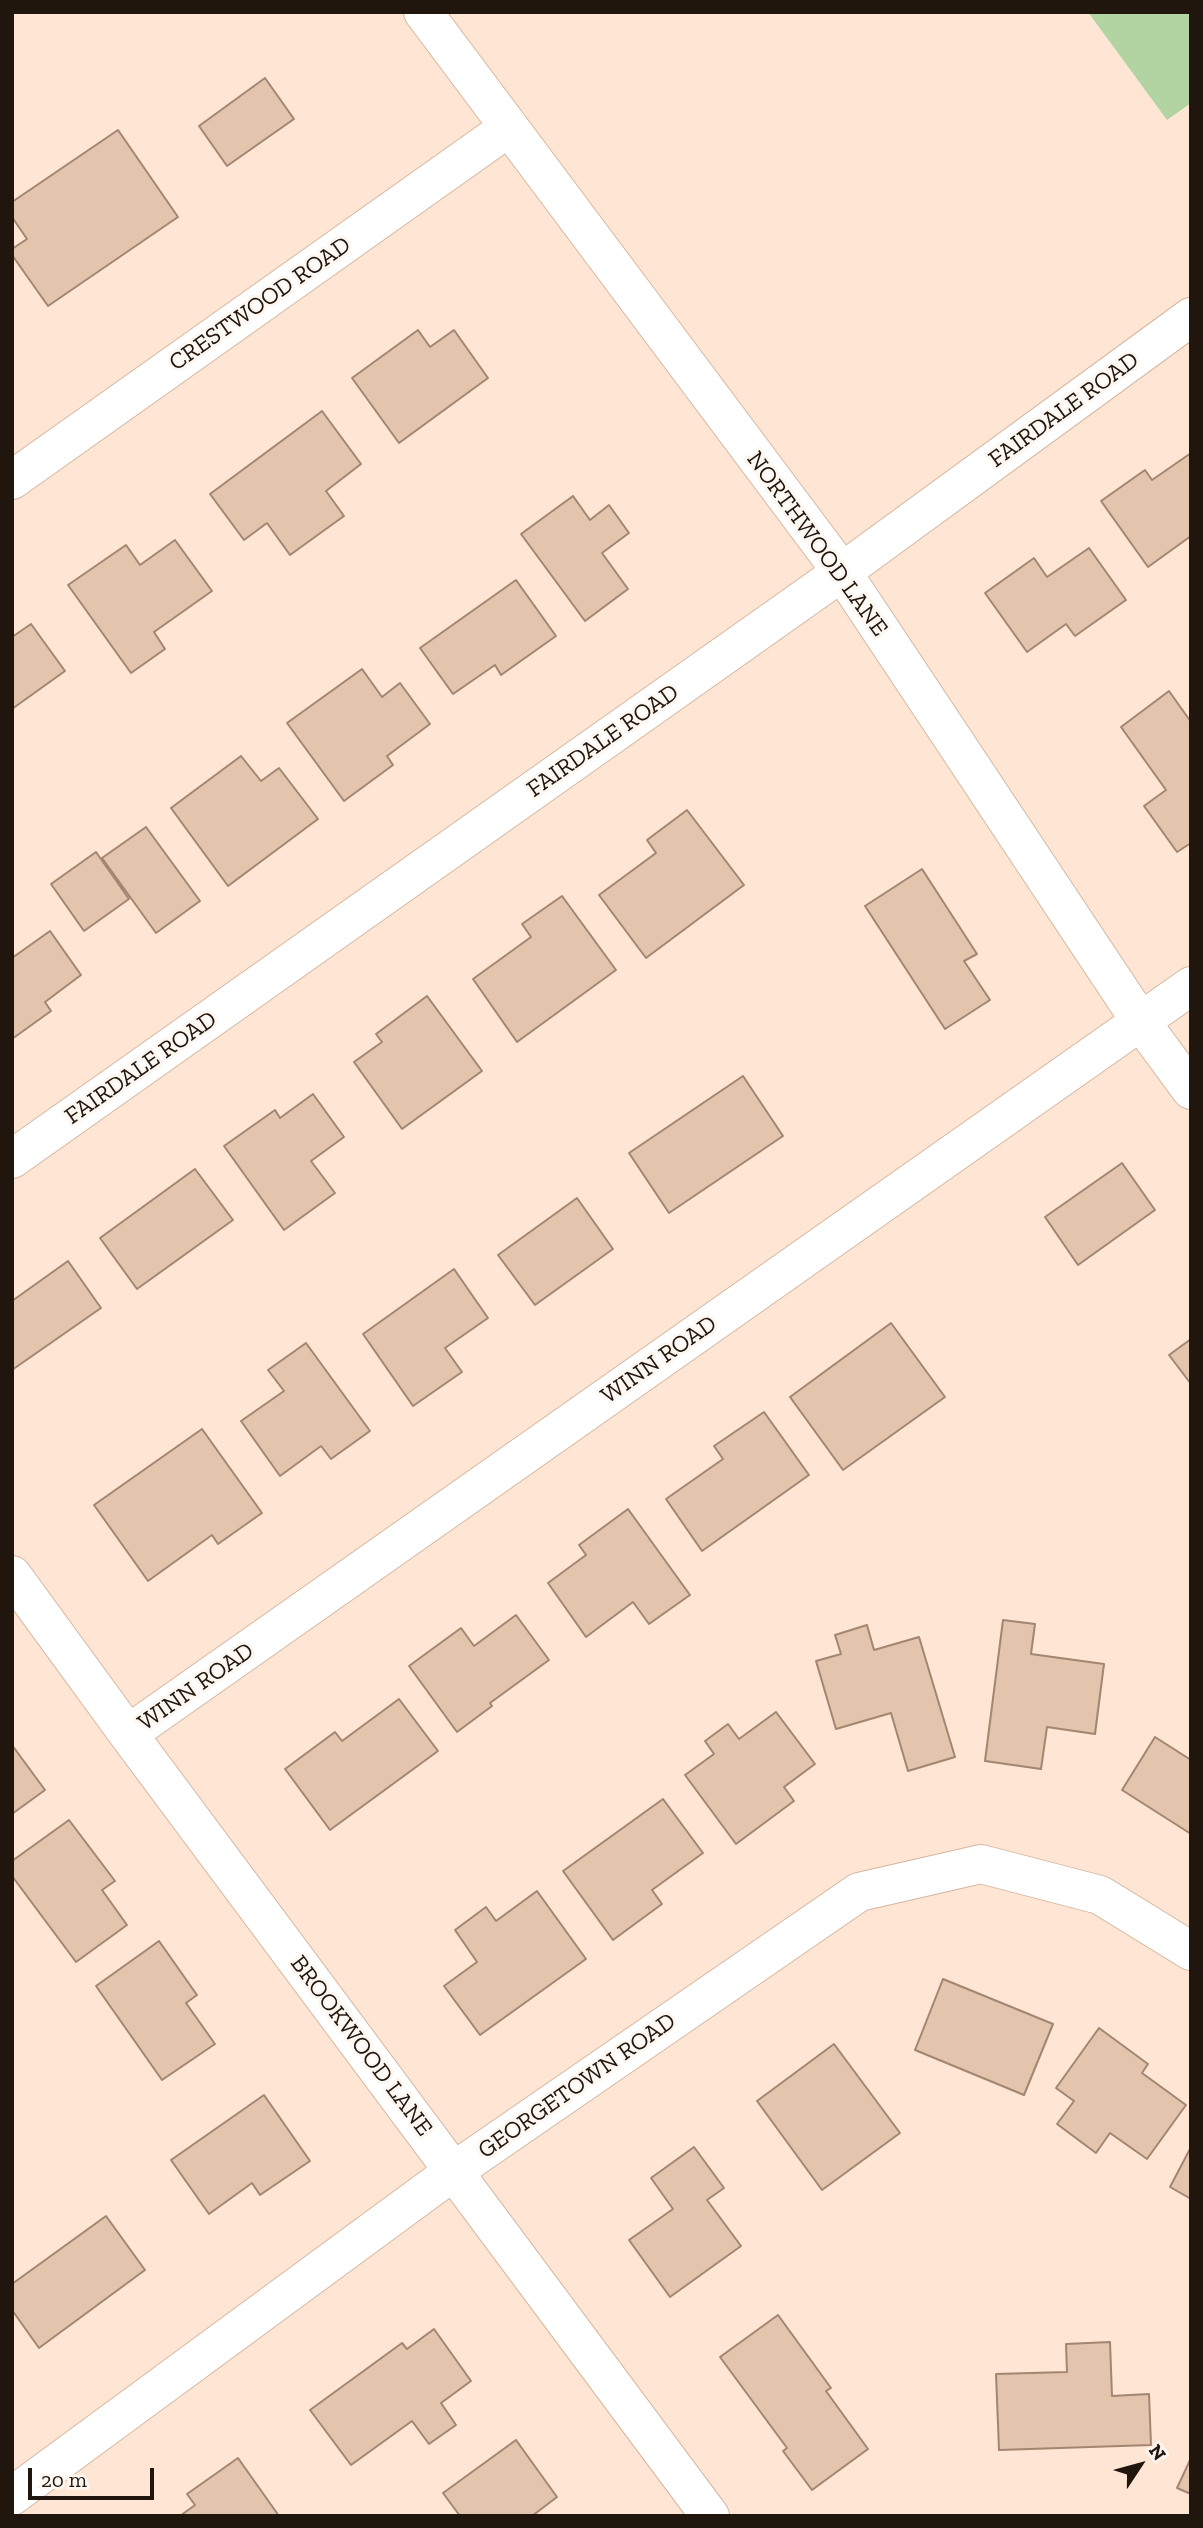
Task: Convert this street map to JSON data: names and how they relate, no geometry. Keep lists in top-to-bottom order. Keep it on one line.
{"streets":{"street":["CRESTWOOD ROAD","FAIRDALE ROAD","NORTHWOOD LANE","WINN ROAD","BROOKWOOD LANE","GEORGETOWN ROAD"]},"crossings":[["CRESTWOOD ROAD","NORTHWOOD LANE"],["FAIRDALE ROAD","NORTHWOOD LANE"],["NORTHWOOD LANE","WINN ROAD"],["WINN ROAD","BROOKWOOD LANE"],["BROOKWOOD LANE","GEORGETOWN ROAD"]],"scale_bar":"20 m","north":"top right"}
